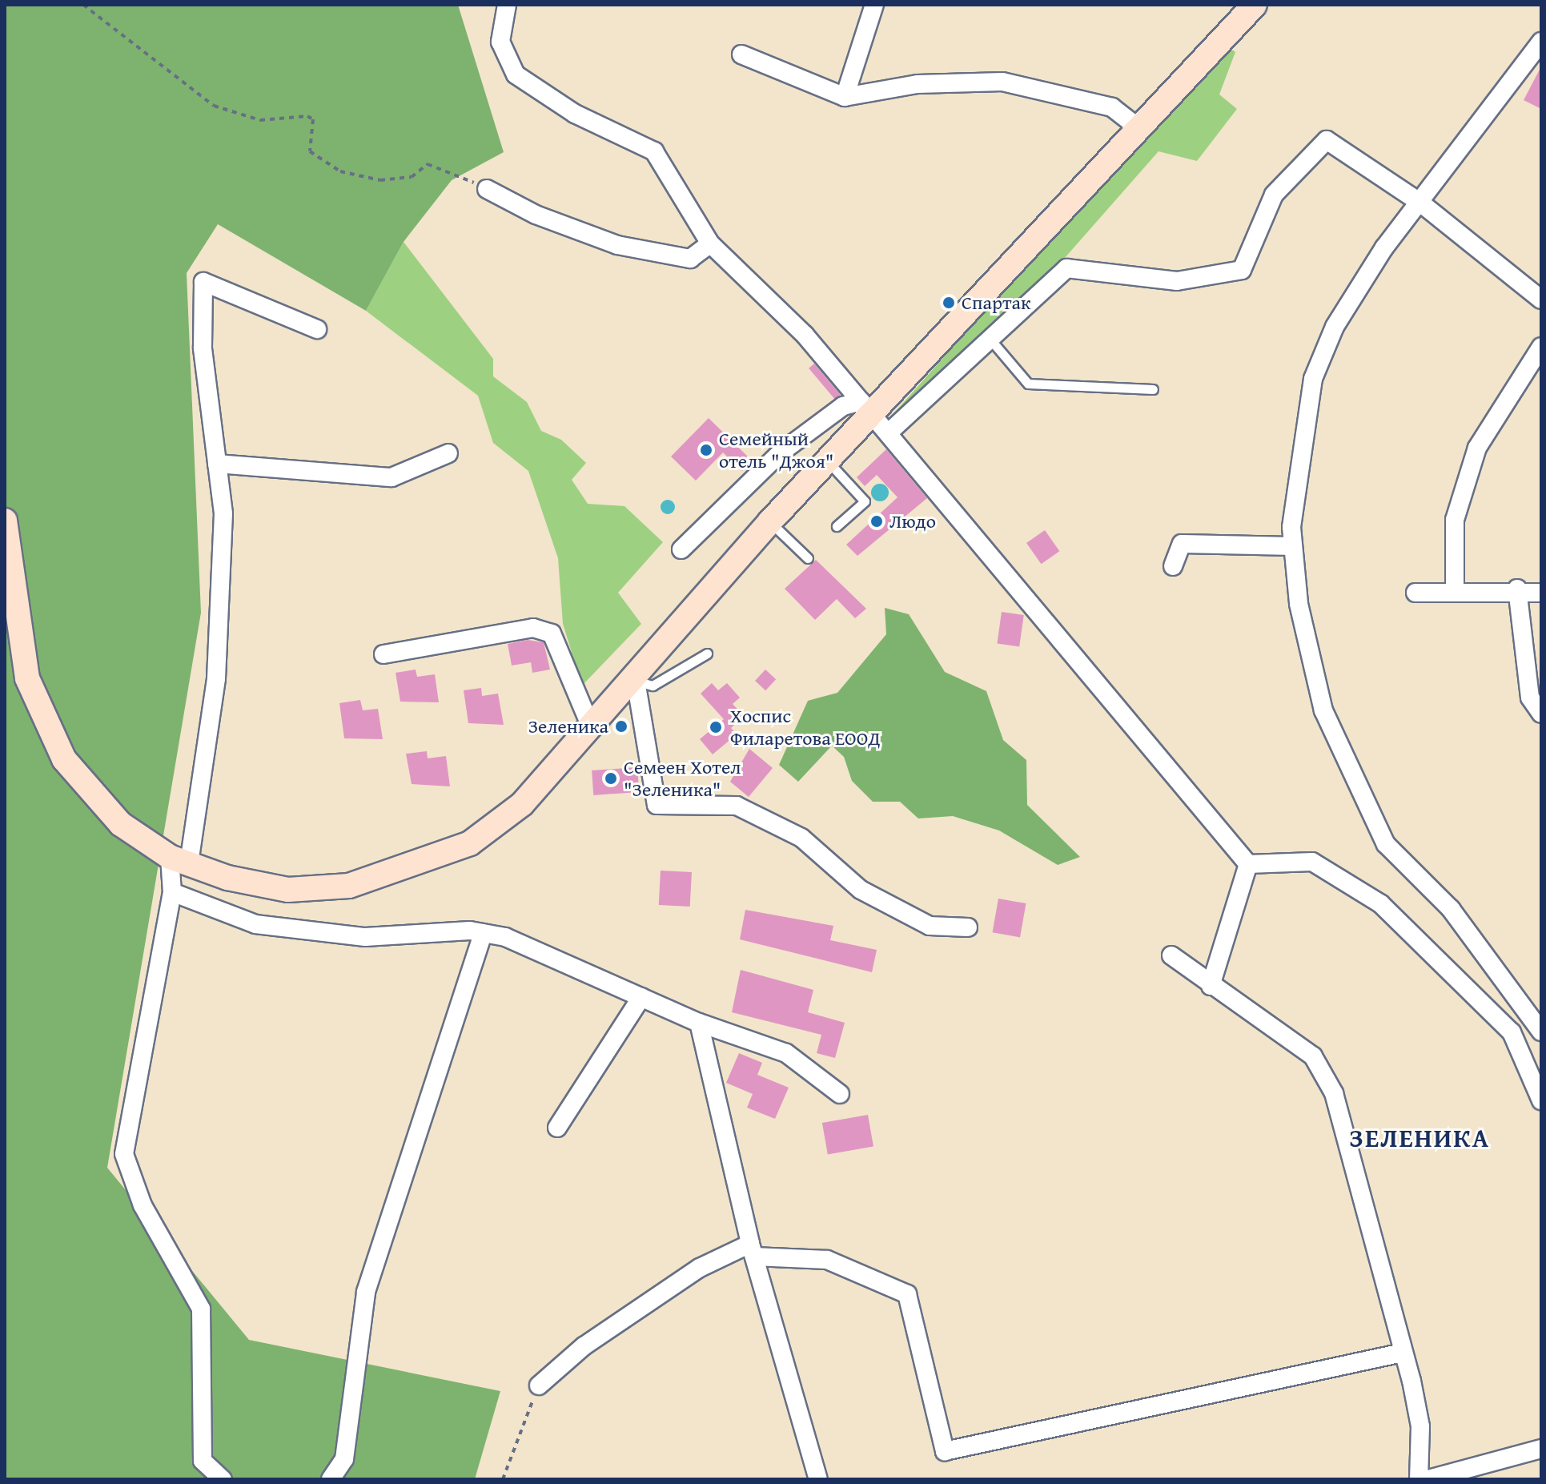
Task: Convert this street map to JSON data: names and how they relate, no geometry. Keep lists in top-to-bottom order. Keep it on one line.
{"districts":["ЗЕЛЕНИКА"],"places":["Спартак","Семейный отель \"Джоя\"","Людо","Зеленика","Хоспис Филаретова ЕООД","Семеен Хотел \"Зеленика\""]}
